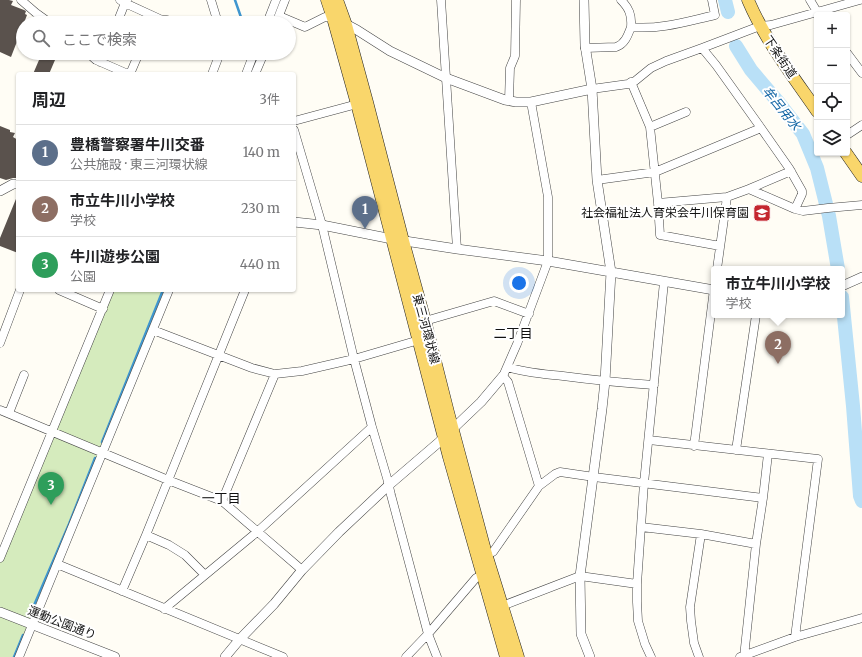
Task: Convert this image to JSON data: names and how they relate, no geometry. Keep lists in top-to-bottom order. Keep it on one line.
{"streets":{"main road":["下条街道","東三河環状線"],"street":["運動公園通り"]},"districts":["二丁目","一丁目"],"water":["牟呂用水"],"places":{"school or university":["社会福祉法人育栄会牛川保育園"]},"page":{"map_buttons":["+","−"],"search":"ここで検索","heading":["周辺","3件"],"list":[{"mark":"1","name":"豊橋警察署牛川交番","note":"公共施設 · 東三河環状線","value":"140 m"},{"mark":"2","name":"市立牛川小学校","note":"学校","value":"230 m"},{"mark":"3","name":"牛川遊歩公園","note":"公園","value":"440 m"}],"pins":["1","2","3"],"popup":["市立牛川小学校","学校"]}}
